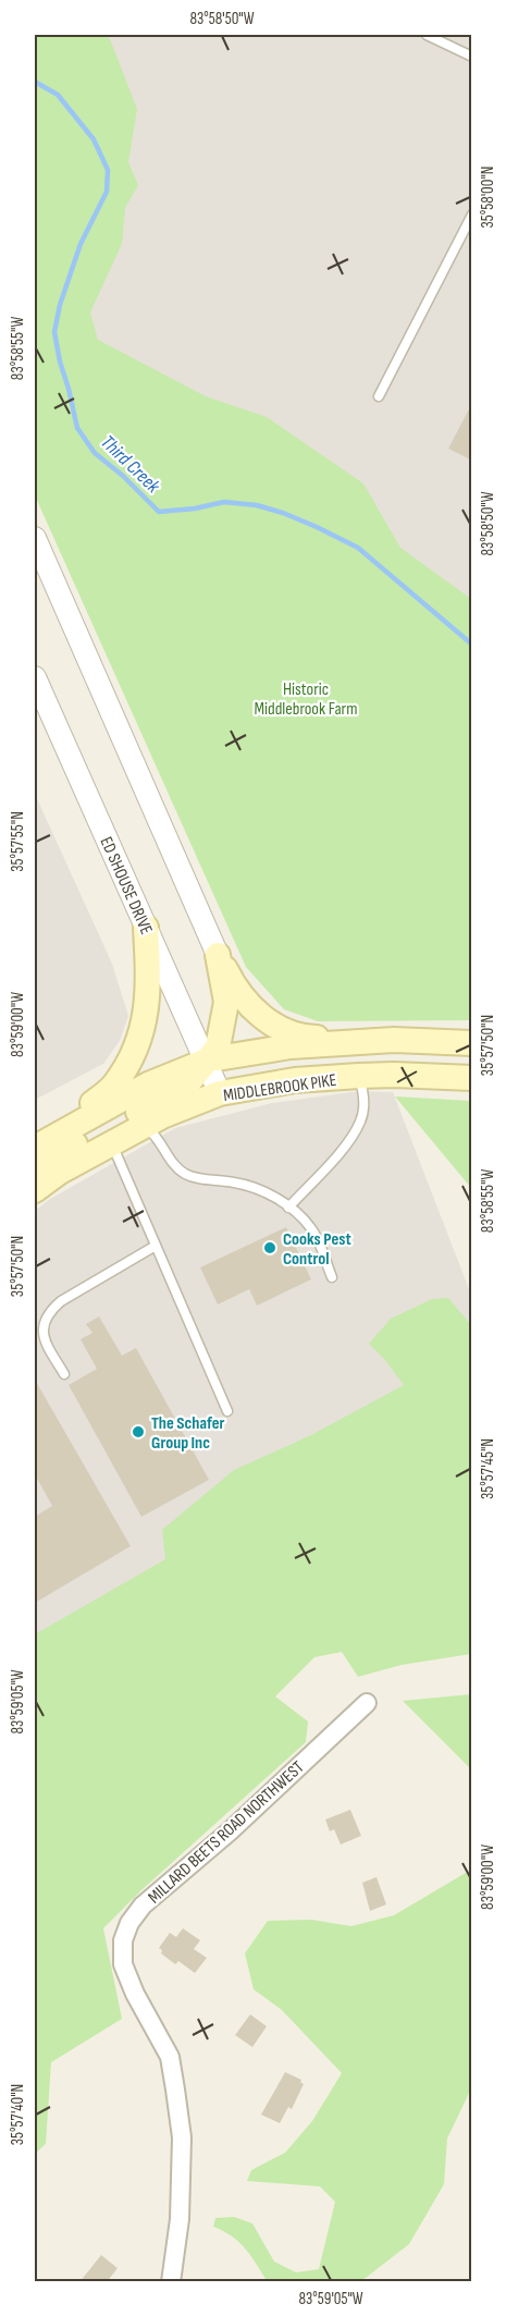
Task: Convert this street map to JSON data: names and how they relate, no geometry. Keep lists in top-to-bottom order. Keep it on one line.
{"streets":{"main road":["MIDDLEBROOK PIKE"],"street":["ED SHOUSE DRIVE","MILLARD BEETS ROAD NORTHWEST"]},"crossings":[["ED SHOUSE DRIVE","MIDDLEBROOK PIKE"]],"water":["Third Creek"],"parks":["Historic Middlebrook Farm"],"places":["Cooks Pest Control","The Schafer Group Inc"],"coordinates":["83°58'50\"W","35°58'00\"N","83°58'55\"W","35°57'55\"N","83°59'00\"W","35°57'50\"N","35°57'45\"N","83°59'05\"W","35°57'40\"N"]}
